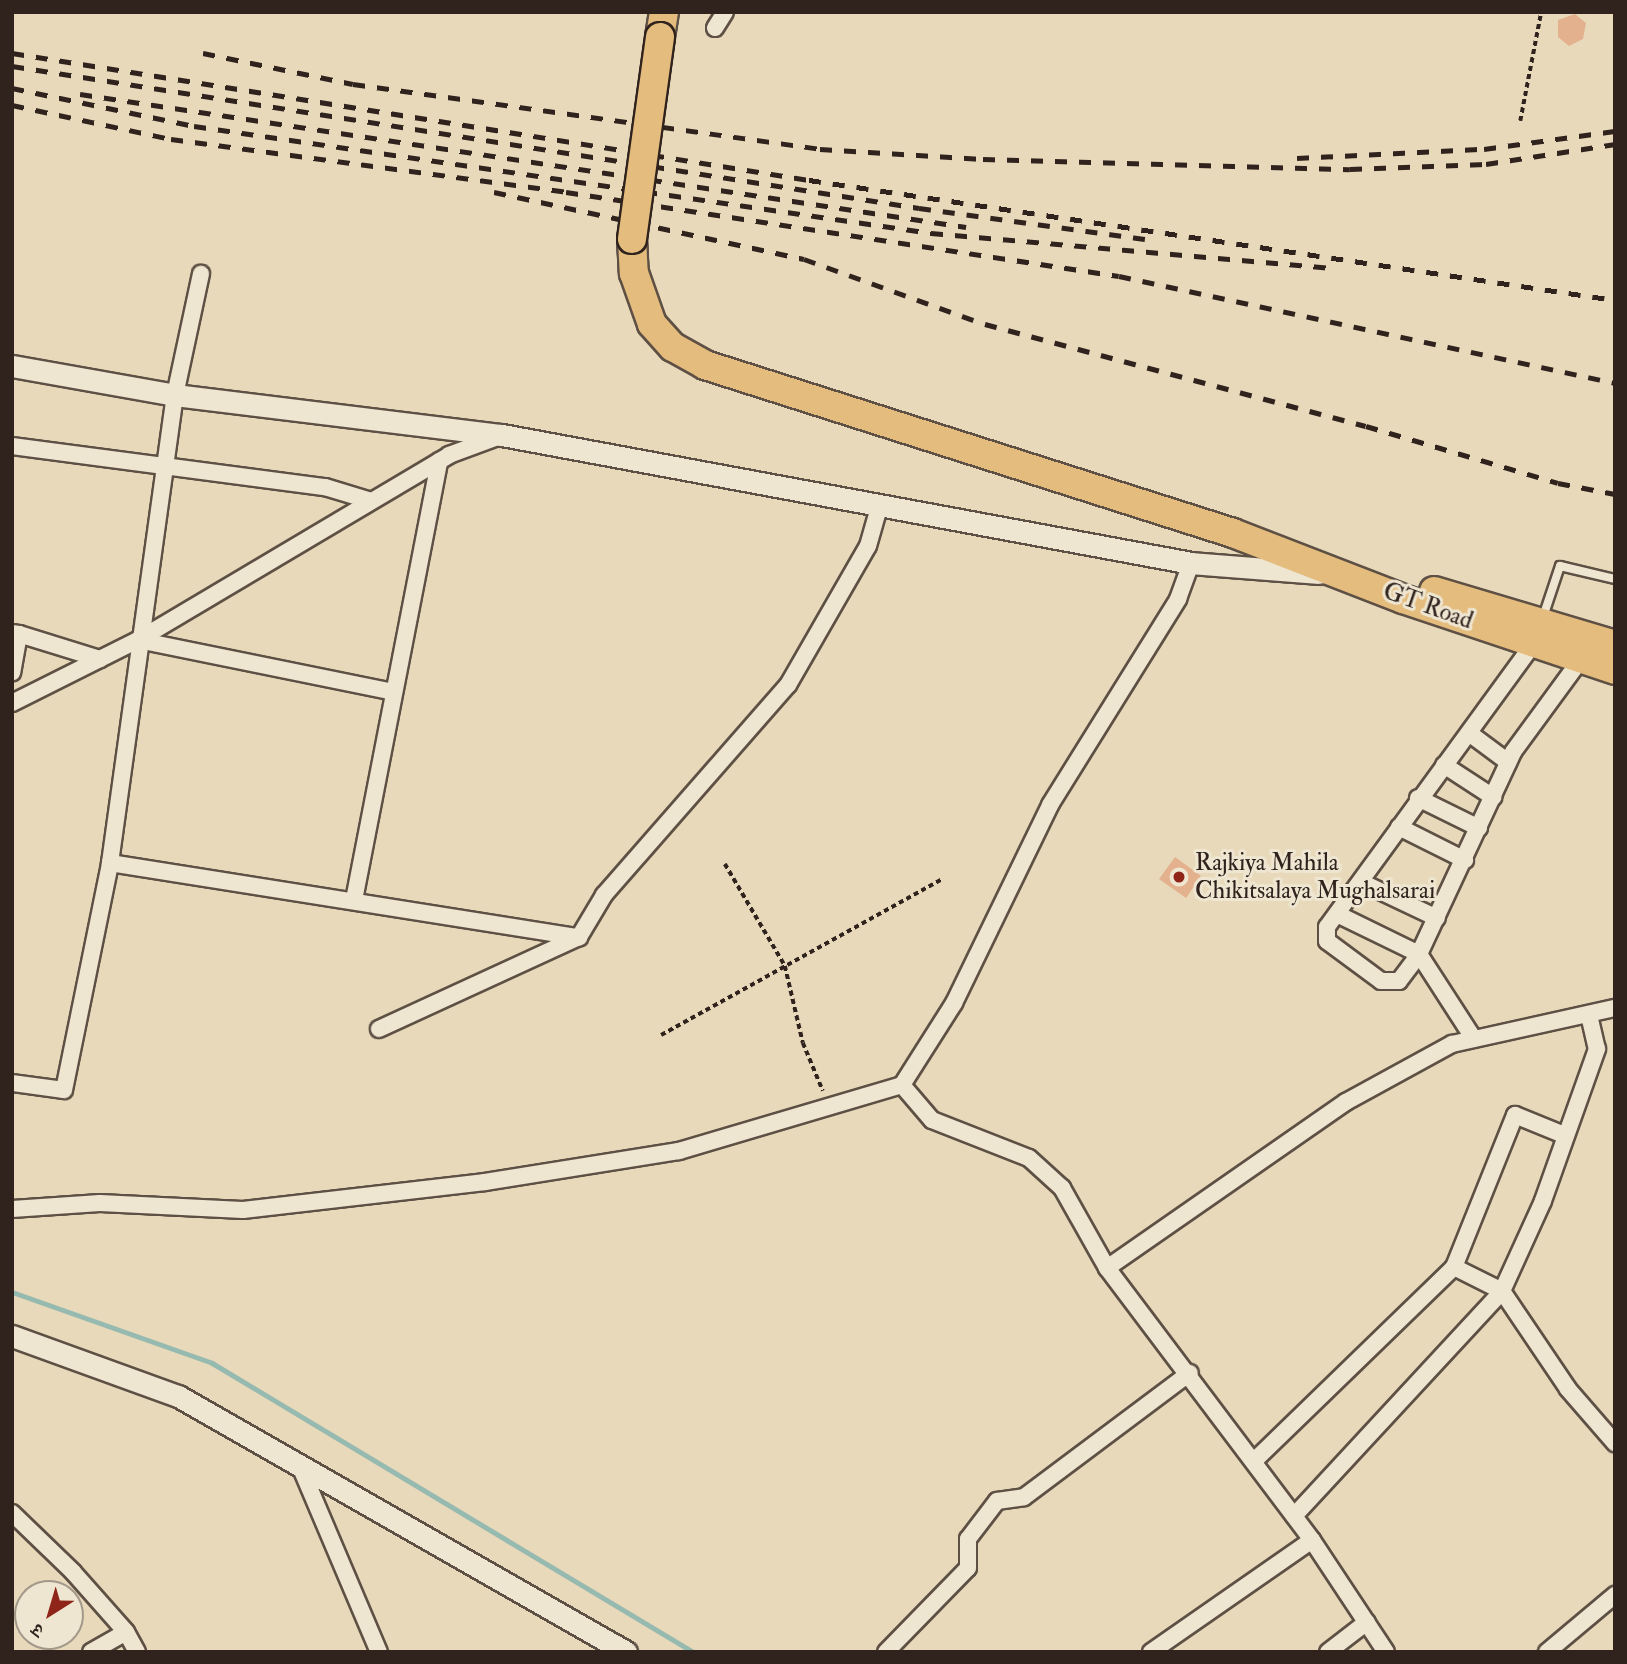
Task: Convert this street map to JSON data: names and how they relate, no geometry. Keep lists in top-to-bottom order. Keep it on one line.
{"streets":{"highway":["GT Road"]},"places":["Rajkiya Mahila Chikitsalaya Mughalsarai"],"north":"bottom left"}
